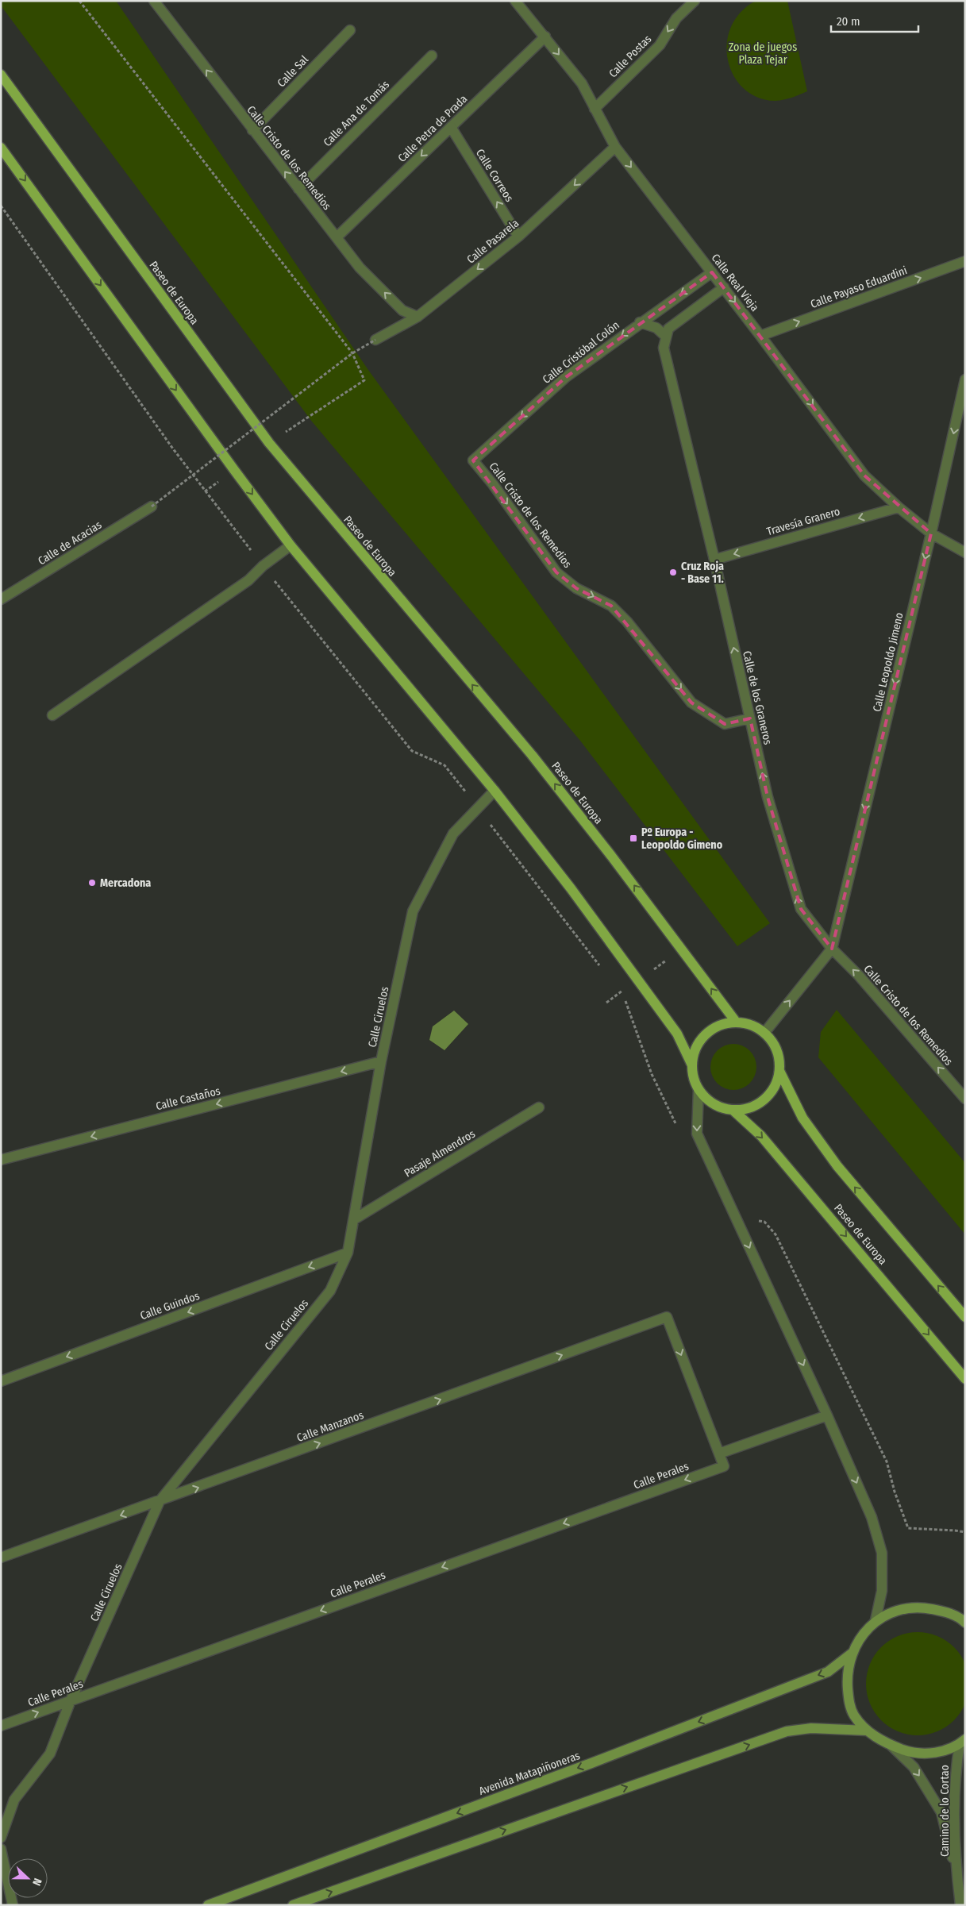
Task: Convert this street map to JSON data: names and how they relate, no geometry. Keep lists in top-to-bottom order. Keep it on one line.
{"streets":{"main road":["Paseo de Europa","Avenida Matapiñoneras"],"street":["Calle Postas","Calle Sal","Calle Ana de Tomás","Calle Petra de Prada","Calle Cristo de los Remedios","Calle Correos","Calle Pasarela","Calle Real Vieja","Calle Payaso Eduardini","Calle Cristóbal Colón","Travesía Granero","Calle de Acacias","Calle Leopoldo Jimeno","Calle de los Graneros","Calle Ciruelos","Calle Castaños","Pasaje Almendros","Calle Guindos","Calle Manzanos","Calle Perales","Camino de lo Cortao"]},"crossings":[["Calle Postas","Calle Real Vieja"],["Calle Sal","Calle Cristo de los Remedios"],["Calle Ana de Tomás","Calle Cristo de los Remedios"],["Calle Petra de Prada","Calle Cristo de los Remedios"],["Calle Petra de Prada","Calle Correos"],["Calle Petra de Prada","Calle Real Vieja"],["Calle Cristo de los Remedios","Calle Pasarela"],["Calle Cristo de los Remedios","Calle Cristóbal Colón"],["Calle Cristo de los Remedios","Calle Leopoldo Jimeno"],["Calle Cristo de los Remedios","Calle de los Graneros"],["Calle Correos","Calle Pasarela"],["Calle Pasarela","Calle Real Vieja"],["Calle Real Vieja","Calle Payaso Eduardini"],["Calle Real Vieja","Calle Cristóbal Colón"],["Calle Real Vieja","Travesía Granero"],["Calle Real Vieja","Calle Leopoldo Jimeno"],["Travesía Granero","Calle de los Graneros"],["Calle Leopoldo Jimeno","Calle de los Graneros"],["Calle Ciruelos","Calle Castaños"],["Calle Ciruelos","Pasaje Almendros"],["Calle Ciruelos","Calle Guindos"],["Calle Ciruelos","Calle Manzanos"],["Calle Ciruelos","Calle Perales"],["Calle Manzanos","Calle Perales"]],"one_way":["Calle Postas","Calle Petra de Prada","Calle Correos","Calle Pasarela","Calle Real Vieja","Calle Payaso Eduardini","Calle Cristóbal Colón","Travesía Granero","Calle Leopoldo Jimeno","Calle de los Graneros","Calle Castaños","Calle Guindos","Camino de lo Cortao"],"parks":["Zona de juegos Plaza Tejar"],"places":{"other":["Cruz Roja - Base 11.","Mercadona"],"transit":["Pº Europa - Leopoldo Gimeno"]},"scale_bar":"20 m","north":"right"}
